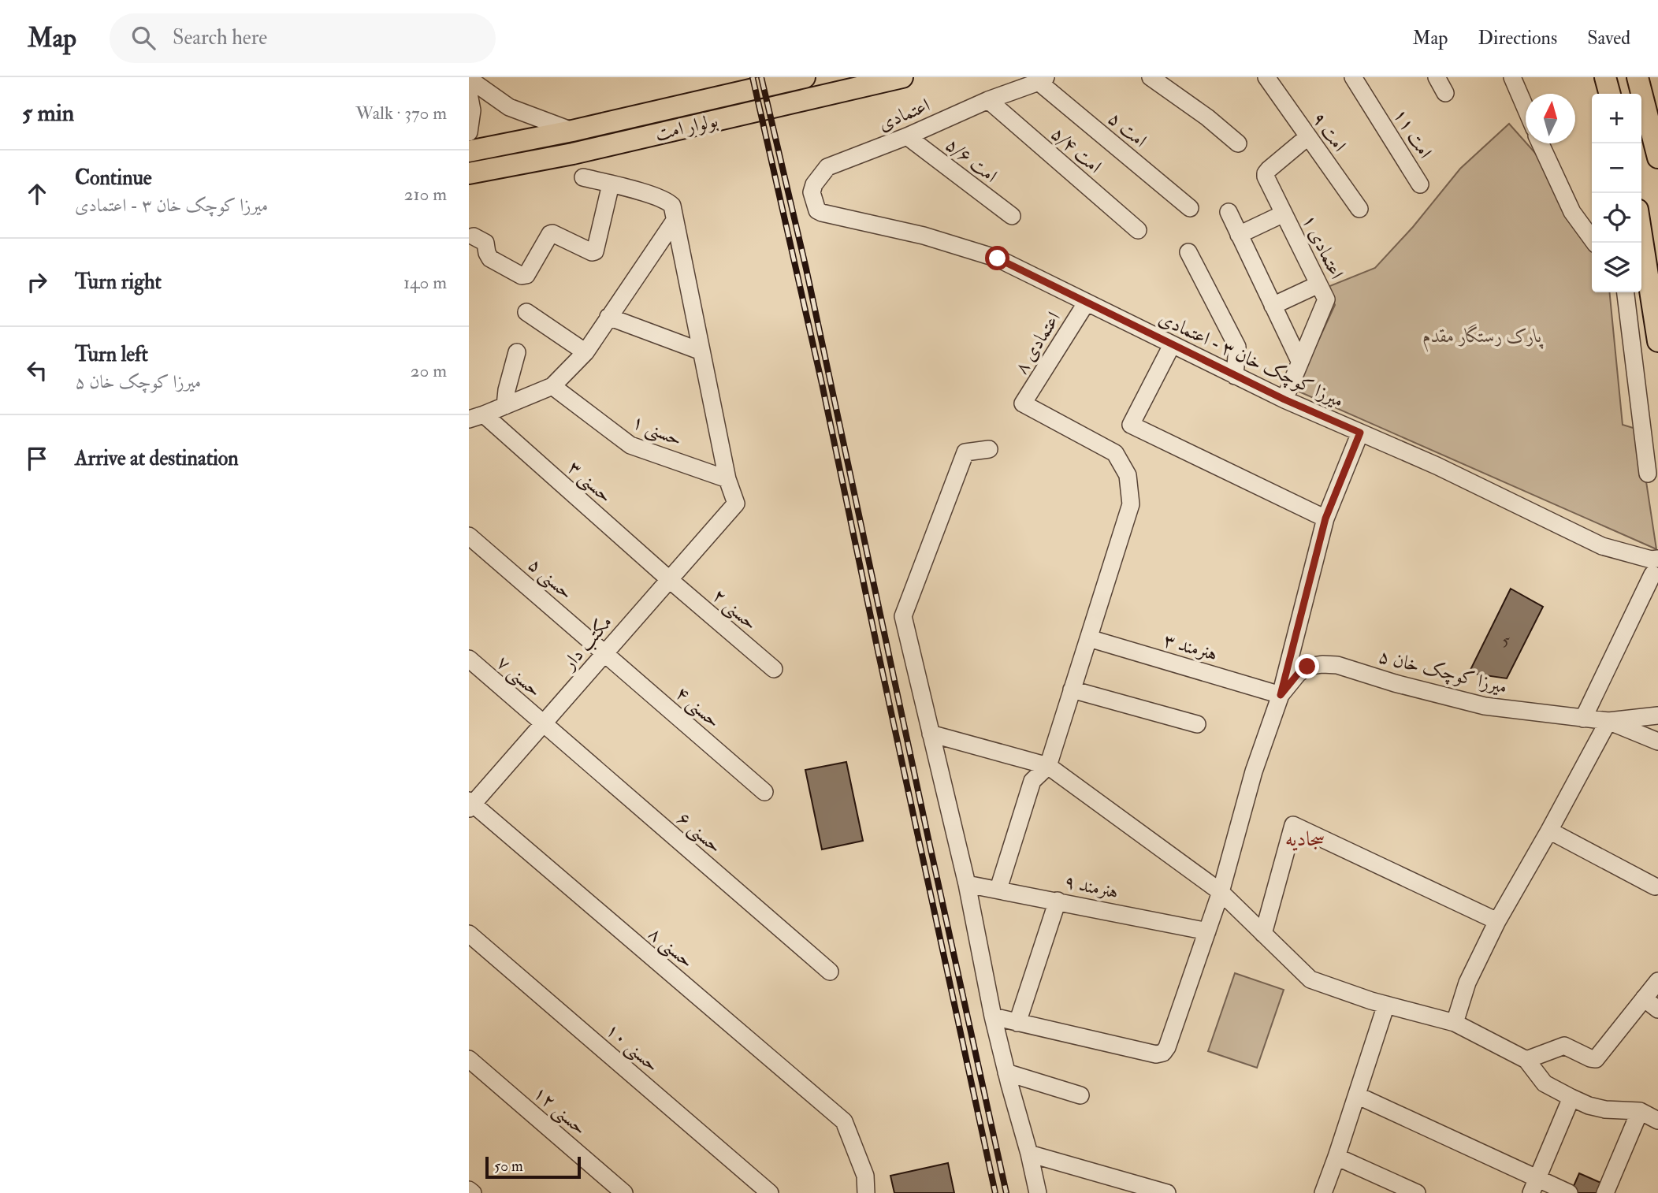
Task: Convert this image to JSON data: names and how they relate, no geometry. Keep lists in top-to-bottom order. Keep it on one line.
{"streets":{"main road":["بولوار امت"],"street":["اعتمادی","امت ۵","امت ۹","امت ۱۱","امت ۵/۴","امت ۵/۶","اعتمادی ۱","اعتمادی ۸","میرزا کوچک خان ۳ - اعتمادی","حسنی ۱","حسنی ۳","حسنی ۵","حسنی ۲","مکتب دار","هنرمند ۳","میرزا کوچک خان ۵","حسنی ۷","حسنی ۴","حسنی ۶","هنرمند ۹","حسنی ۸","حسنی ۱۰","حسنی ۱۲"]},"crossings":[["اعتمادی","امت ۵"],["اعتمادی","امت ۵/۴"],["اعتمادی","امت ۵/۶"],["اعتمادی","میرزا کوچک خان ۳ - اعتمادی"],["امت ۹","اعتمادی ۱"],["اعتمادی ۱","میرزا کوچک خان ۳ - اعتمادی"],["اعتمادی ۸","میرزا کوچک خان ۳ - اعتمادی"],["اعتمادی ۸","هنرمند ۳"],["حسنی ۱","مکتب دار"],["حسنی ۳","حسنی ۲"],["حسنی ۳","مکتب دار"],["حسنی ۵","مکتب دار"],["حسنی ۵","حسنی ۴"],["حسنی ۲","مکتب دار"],["مکتب دار","حسنی ۷"],["مکتب دار","حسنی ۴"],["مکتب دار","حسنی ۶"],["مکتب دار","حسنی ۸"],["هنرمند ۳","میرزا کوچک خان ۵"],["حسنی ۷","حسنی ۶"]],"districts":["سجادیه"],"parks":["پارک رستگار مقدم"],"house_numbers":["5"],"scale_bar":"50 m","north":"top","page":{"header":"Map","search":"Search here","nav":["Map","Directions","Saved"],"heading":["5 min","Walk · 370 m"],"map_buttons":["+","−"],"list":[["Continue","میرزا کوچک خان ۳ - اعتمادی","210 m"],["Turn right","140 m"],["Turn left","میرزا کوچک خان ۵","20 m"],"Arrive at destination"],"scale":"50 m"}}
